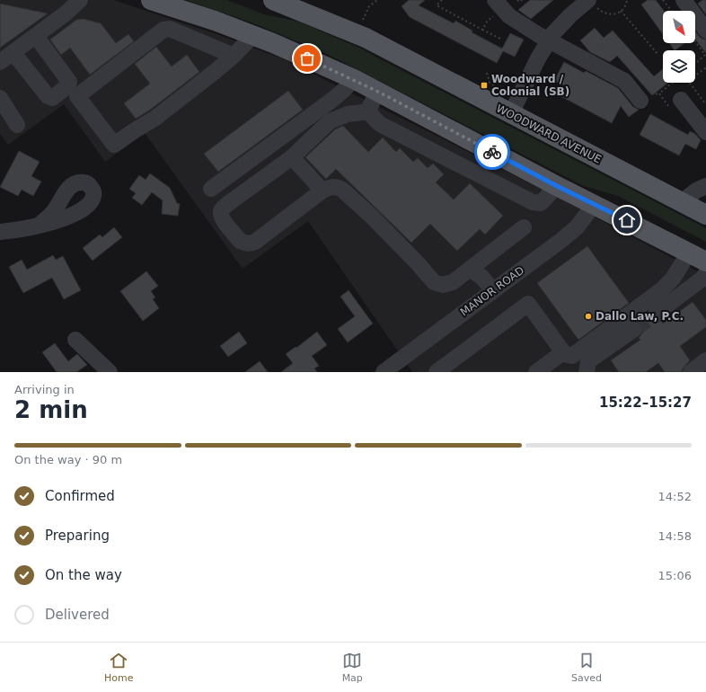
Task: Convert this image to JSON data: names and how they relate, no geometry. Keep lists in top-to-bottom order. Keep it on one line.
{"streets":{"main road":["WOODWARD AVENUE"],"street":["MANOR ROAD"]},"places":{"transit":["Woodward / Colonial (SB)"],"other":["Dallo Law, P.C."]},"north":"bottom right","page":{"heading":["2 min","Arriving in","15:22–15:27"],"bar":"On the way · 90 m","list":[["Confirmed","14:52"],["Preparing","14:58"],["On the way","15:06"],"Delivered"],"tabs":["Home","Map","Saved"]}}
